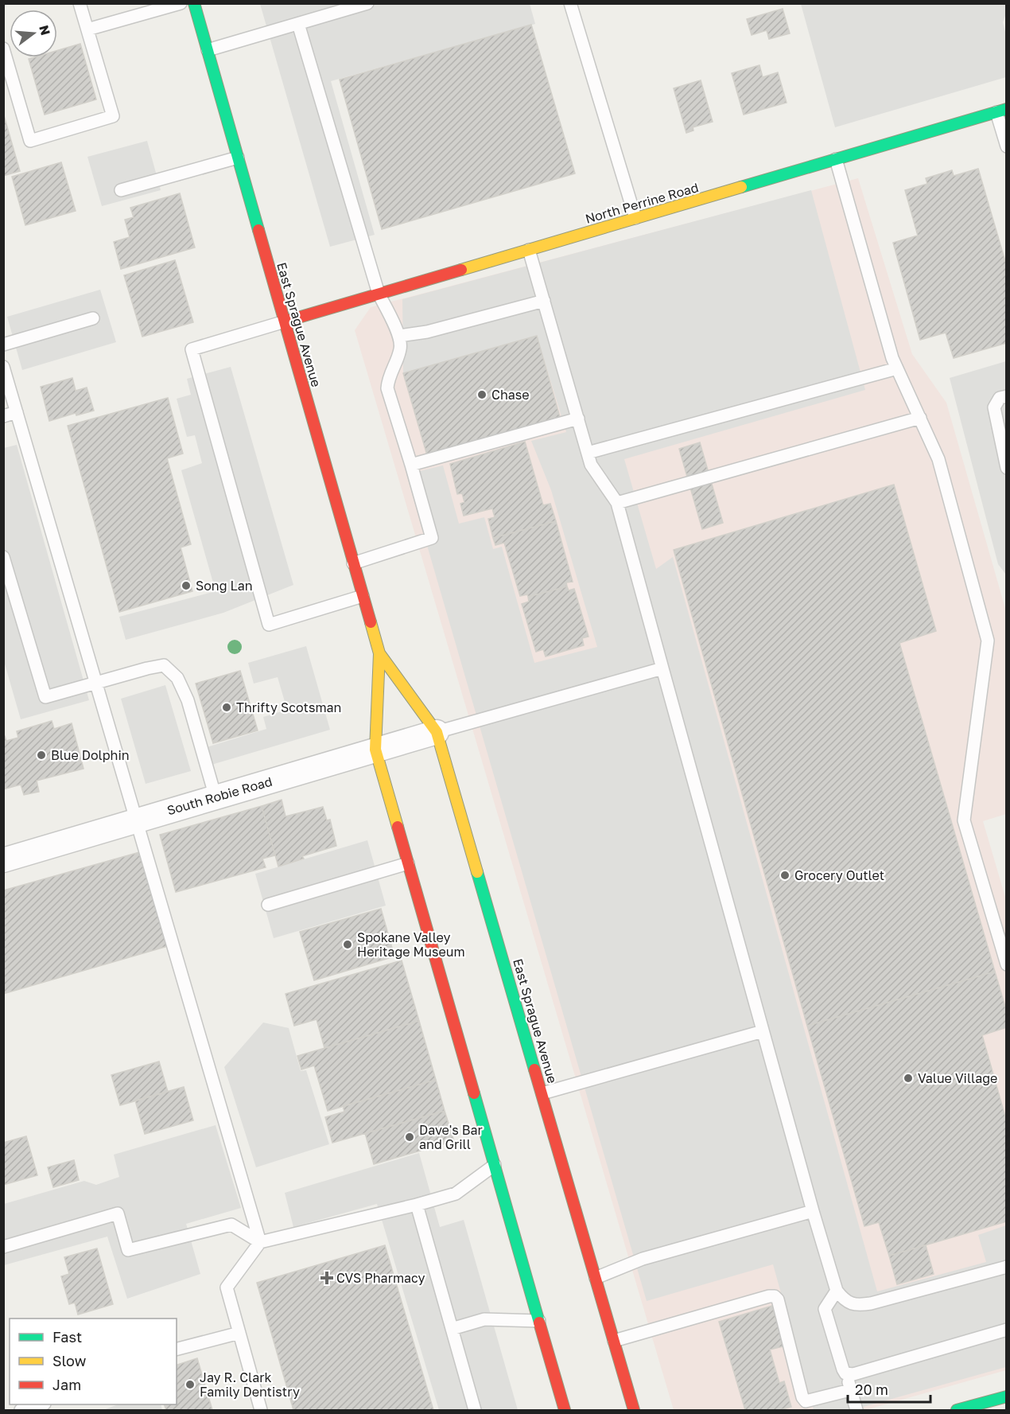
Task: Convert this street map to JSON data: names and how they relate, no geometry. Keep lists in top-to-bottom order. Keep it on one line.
{"streets":{"main road":["North Perrine Road","East Sprague Avenue"],"street":["South Robie Road"]},"crossings":[["North Perrine Road","East Sprague Avenue"],["East Sprague Avenue","South Robie Road"]],"places":{"other":["Chase","Song Lan","Thrifty Scotsman","Blue Dolphin","Grocery Outlet","Spokane Valley Heritage Museum","Value Village","Dave's Bar and Grill","Jay R. Clark Family Dentistry"],"health":["CVS Pharmacy"]},"legend":["Fast","Slow","Jam"],"scale_bar":"20 m","north":"right"}
